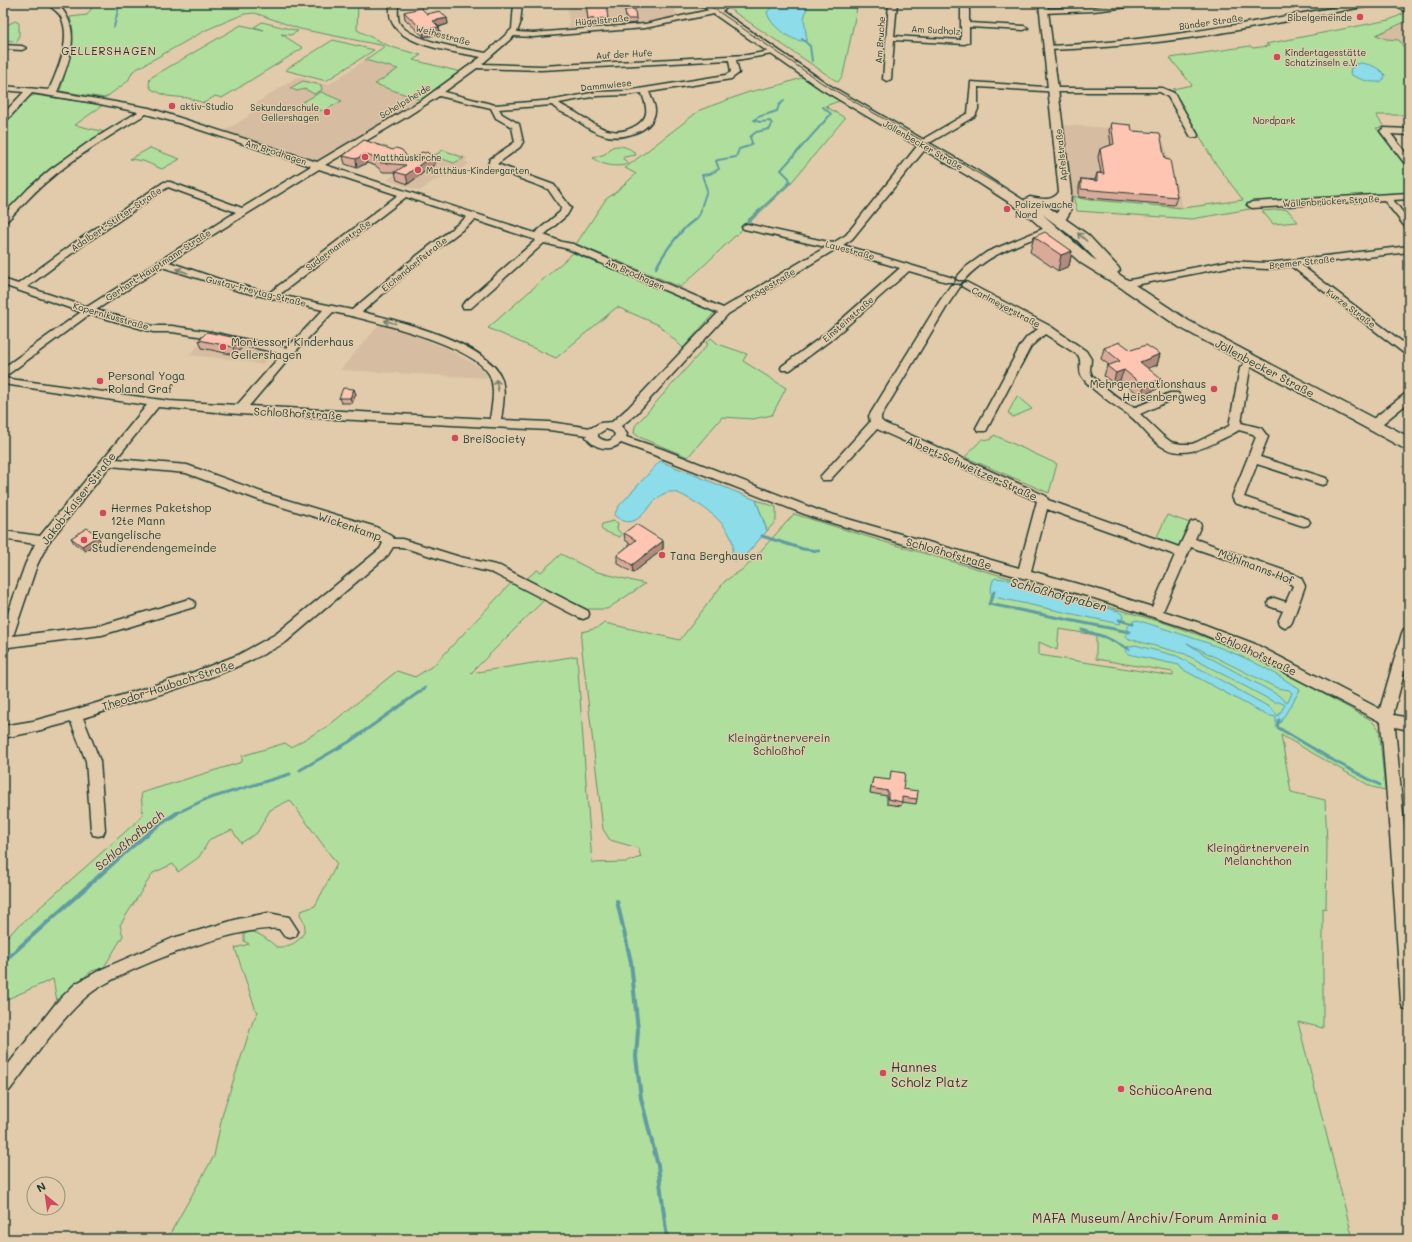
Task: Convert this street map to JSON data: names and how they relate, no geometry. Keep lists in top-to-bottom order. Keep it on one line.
{"streets":{"main road":["Jöllenbecker Straße"],"street":["Hügelstraße","Bünder Straße","Am Sudholz","Weihestraße","Am Bruche","Auf der Hufe","Dammwiese","Schelpsheide","Am Brodhagen","Apfelstraße","Wallenbrücker Straße","Adalbert-Stifter-Straße","Sudermannstraße","Lauestraße","Bremer Straße","Eichendorffstraße","Gerhart-Hauptmann-Straße","Drögestraße","Gustav-Freytag-Straße","Carlmeyerstraße","Kurze Straße","Kopernikusstraße","Einsteinstraße","Schloßhofstraße","Albert-Schweitzer-Straße","Jakob-Kaiser-Straße","Wickenkamp","Möhlmanns Hof","Theodor-Haubach-Straße"]},"crossings":[["Hügelstraße","Schelpsheide"],["Hügelstraße","Jöllenbecker Straße"],["Bünder Straße","Apfelstraße"],["Am Sudholz","Am Bruche"],["Weihestraße","Schelpsheide"],["Auf der Hufe","Dammwiese"],["Auf der Hufe","Schelpsheide"],["Auf der Hufe","Jöllenbecker Straße"],["Dammwiese","Schelpsheide"],["Schelpsheide","Am Brodhagen"],["Schelpsheide","Gerhart-Hauptmann-Straße"],["Jöllenbecker Straße","Apfelstraße"],["Jöllenbecker Straße","Bremer Straße"],["Jöllenbecker Straße","Drögestraße"],["Am Brodhagen","Sudermannstraße"],["Am Brodhagen","Eichendorffstraße"],["Am Brodhagen","Gerhart-Hauptmann-Straße"],["Am Brodhagen","Drögestraße"],["Adalbert-Stifter-Straße","Gerhart-Hauptmann-Straße"],["Adalbert-Stifter-Straße","Kopernikusstraße"],["Sudermannstraße","Gustav-Freytag-Straße"],["Lauestraße","Drögestraße"],["Lauestraße","Carlmeyerstraße"],["Lauestraße","Einsteinstraße"],["Bremer Straße","Kurze Straße"],["Eichendorffstraße","Gustav-Freytag-Straße"],["Gerhart-Hauptmann-Straße","Gustav-Freytag-Straße"],["Gerhart-Hauptmann-Straße","Kopernikusstraße"],["Drögestraße","Schloßhofstraße"],["Gustav-Freytag-Straße","Schloßhofstraße"],["Schloßhofstraße","Albert-Schweitzer-Straße"],["Schloßhofstraße","Jakob-Kaiser-Straße"],["Jakob-Kaiser-Straße","Wickenkamp"],["Wickenkamp","Theodor-Haubach-Straße"]],"one_way":["Gustav-Freytag-Straße"],"districts":["GELLERSHAGEN"],"water":["Schloßhofgraben","Schloßhofbach"],"parks":["Nordpark","Kleingärtnerverein Schloßhof","Kleingärtnerverein Melanchthon"],"places":["Bibelgemeinde","Kindertagesstätte Schatzinseln e.V.","aktiv-Studio","Sekundarschule Gellershagen","Matthäuskirche","Matthäus-Kindergarten","Polizeiwache Nord","Montessori Kinderhaus Gellershagen","Personal Yoga Roland Graf","Mehrgenerationshaus Heisenbergweg","BreiSociety","Hermes Paketshop 12te Mann","Evangelische Studierendengemeinde","Tana Berghausen","Hannes Scholz Platz","SchücoArena","MAFA Museum/Archiv/Forum Arminia"],"north":"top left"}
